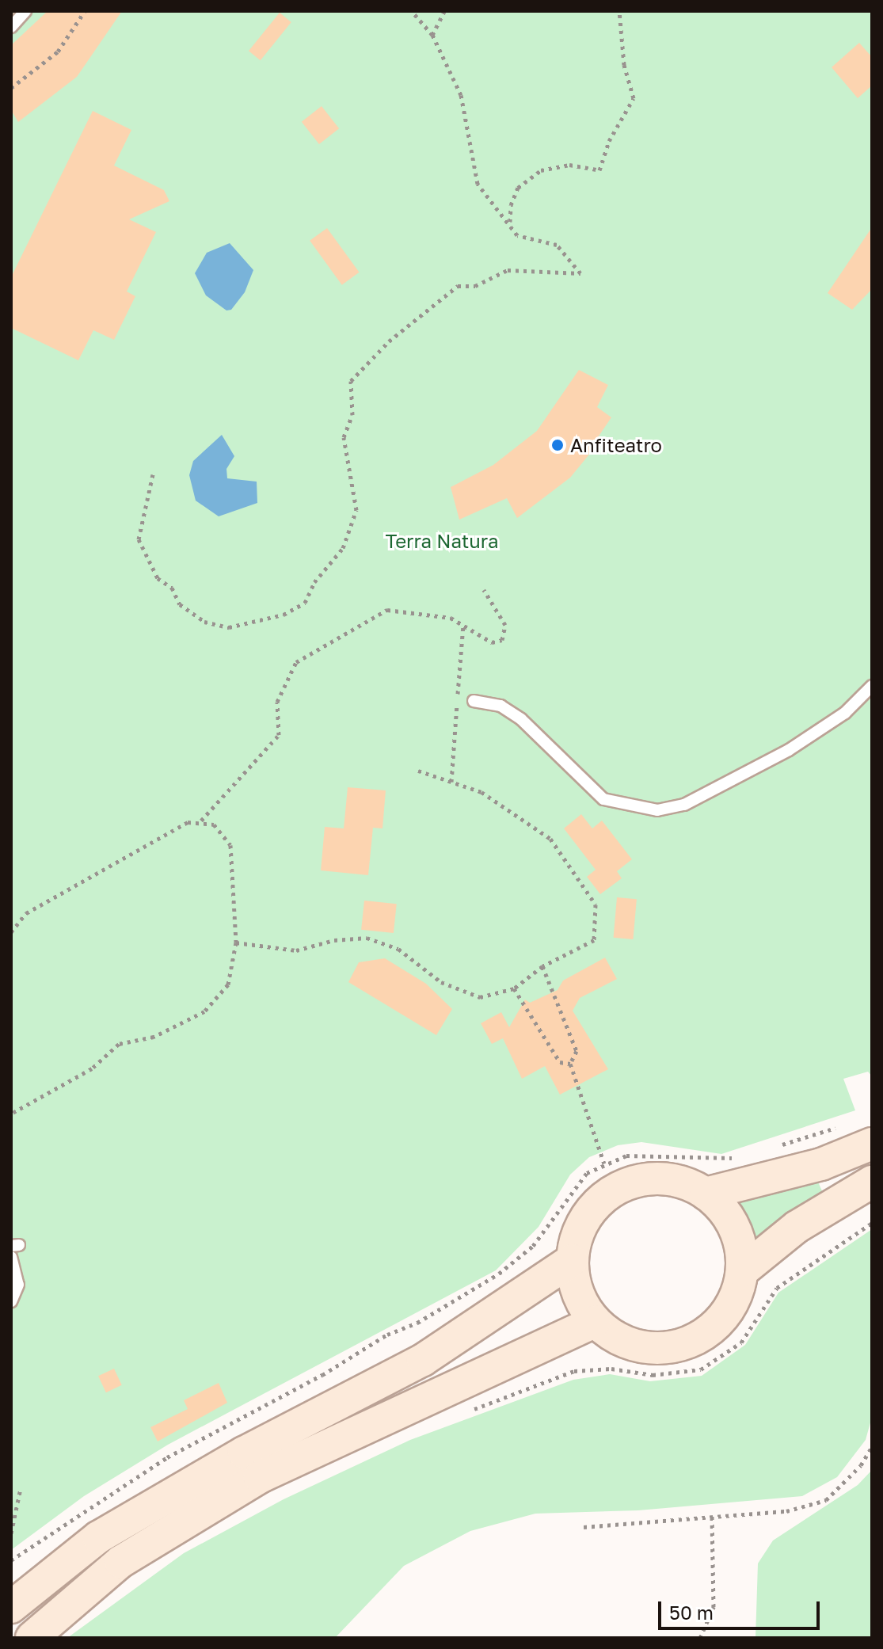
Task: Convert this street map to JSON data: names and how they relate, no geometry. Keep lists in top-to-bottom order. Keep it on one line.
{"parks":["Terra Natura"],"places":["Anfiteatro"],"scale_bar":"50 m"}
